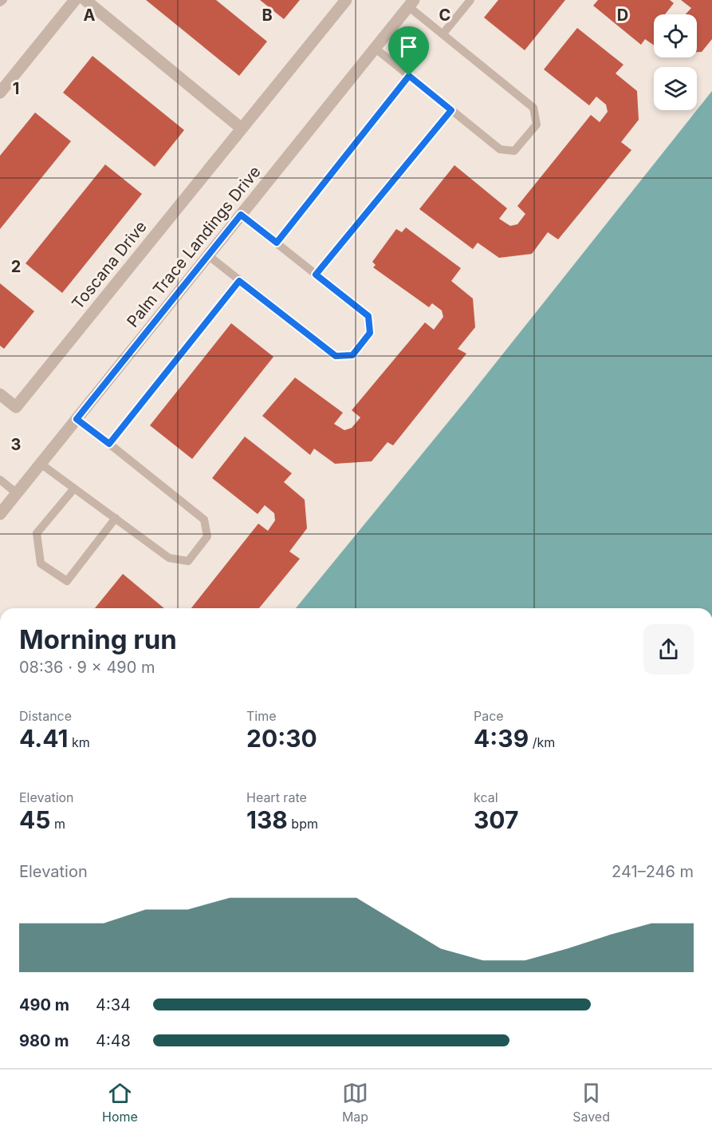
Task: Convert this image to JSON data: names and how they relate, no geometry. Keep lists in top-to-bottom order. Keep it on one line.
{"streets":{"street":["Palm Trace Landings Drive","Toscana Drive"]},"page":{"heading":["Morning run","08:36 · 9 × 490 m"],"stats":[["Distance","4.41 km"],["Time","20:30"],["Pace","4:39 /km"],["Elevation","45 m"],["Heart rate","138 bpm"],["kcal","307"]],"chart":["Elevation","241–246 m"],"list":[{"name":"490 m","note":"4:34"},{"name":"980 m","note":"4:48"}],"tabs":["Home","Map","Saved"]},"grid":{"columns":["A","B","C","D"],"rows":["1","2","3"]}}
